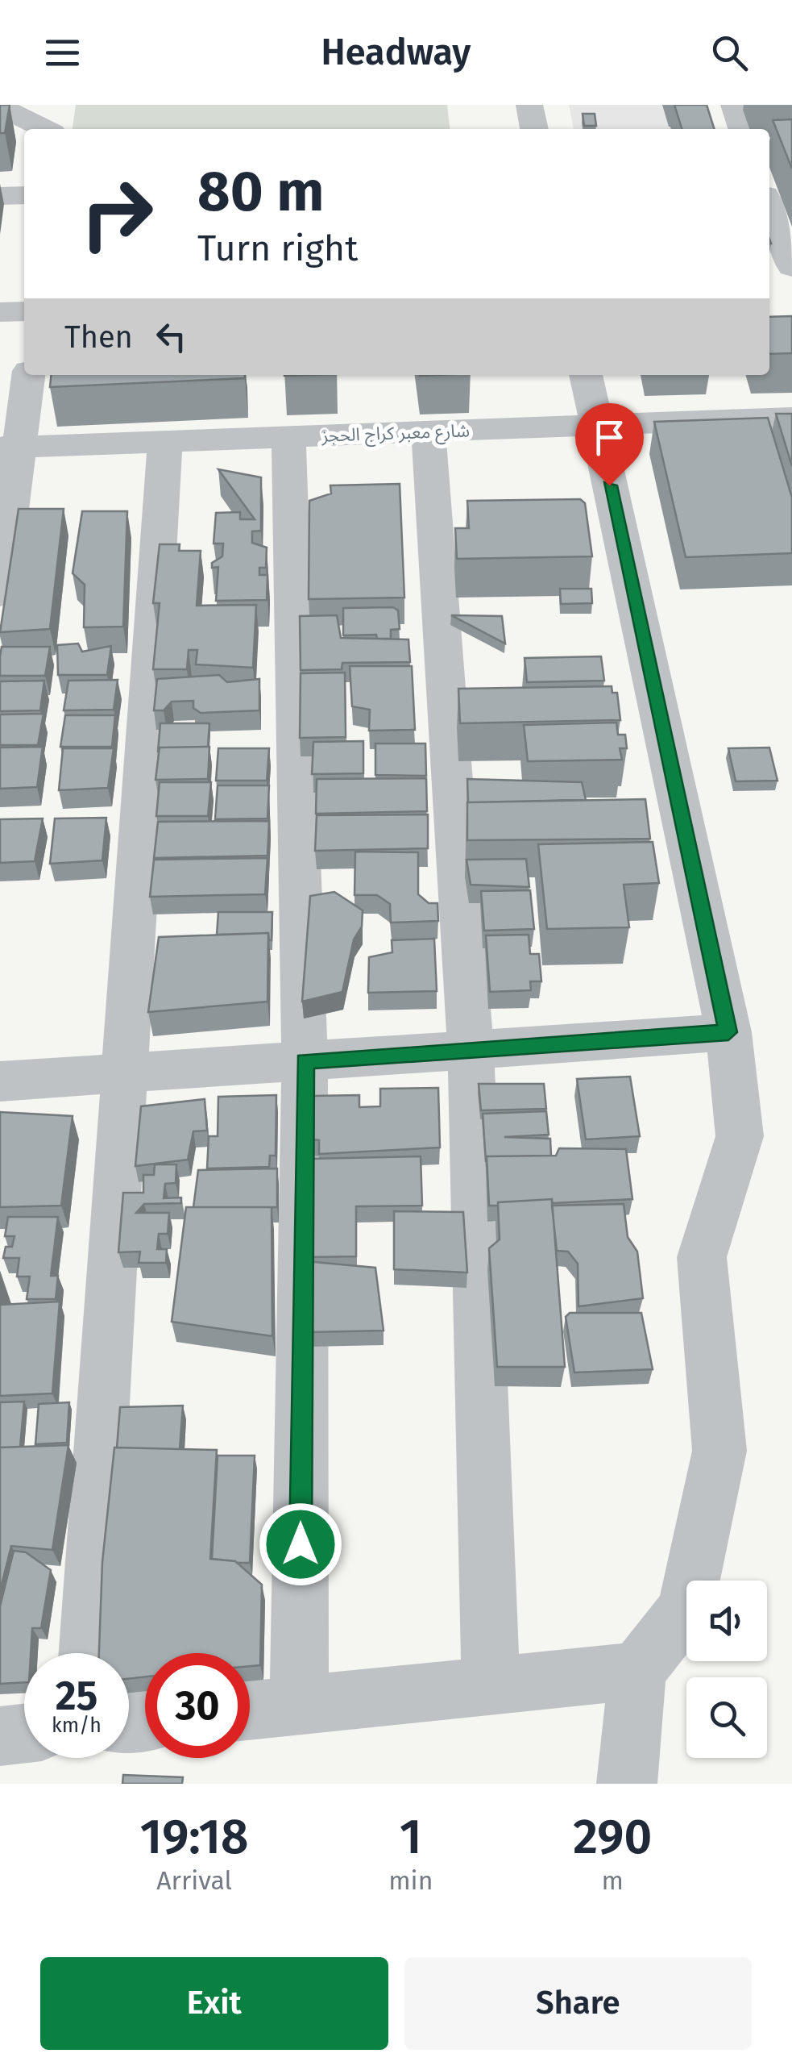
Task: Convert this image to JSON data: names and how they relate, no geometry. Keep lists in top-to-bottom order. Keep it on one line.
{"streets":{"street":["شارع معبر كراج الحجز"]},"page":{"header":"Headway","turn":["80 m","Turn right"],"then":"Then","speed":"25 km/h","limit":"30","eta":["19:18","Arrival","1","min","290","m"],"buttons":["Exit","Share"]}}
